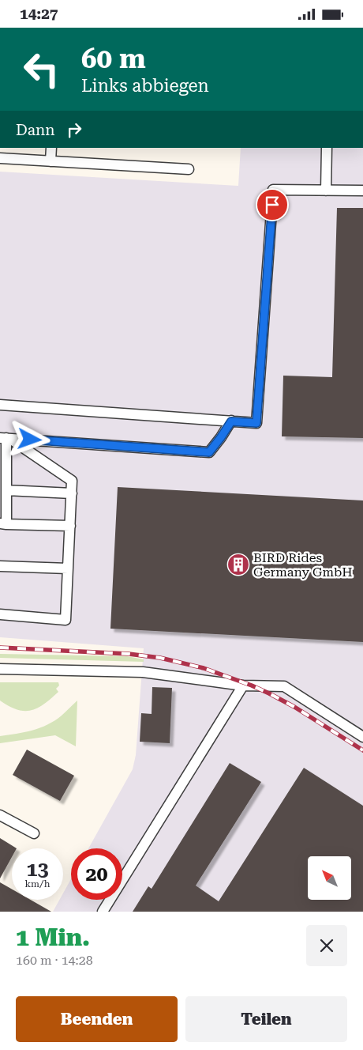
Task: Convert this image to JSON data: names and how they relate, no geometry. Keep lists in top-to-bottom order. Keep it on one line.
{"places":{"building":["BIRD Rides Germany GmbH"]},"north":"top left","page":{"status":"14:27","turn":["60 m","Links abbiegen"],"then":"Dann","speed":"13 km/h","limit":"20","heading":["1 Min.","160 m · 14:28"],"buttons":["Beenden","Teilen"]}}
